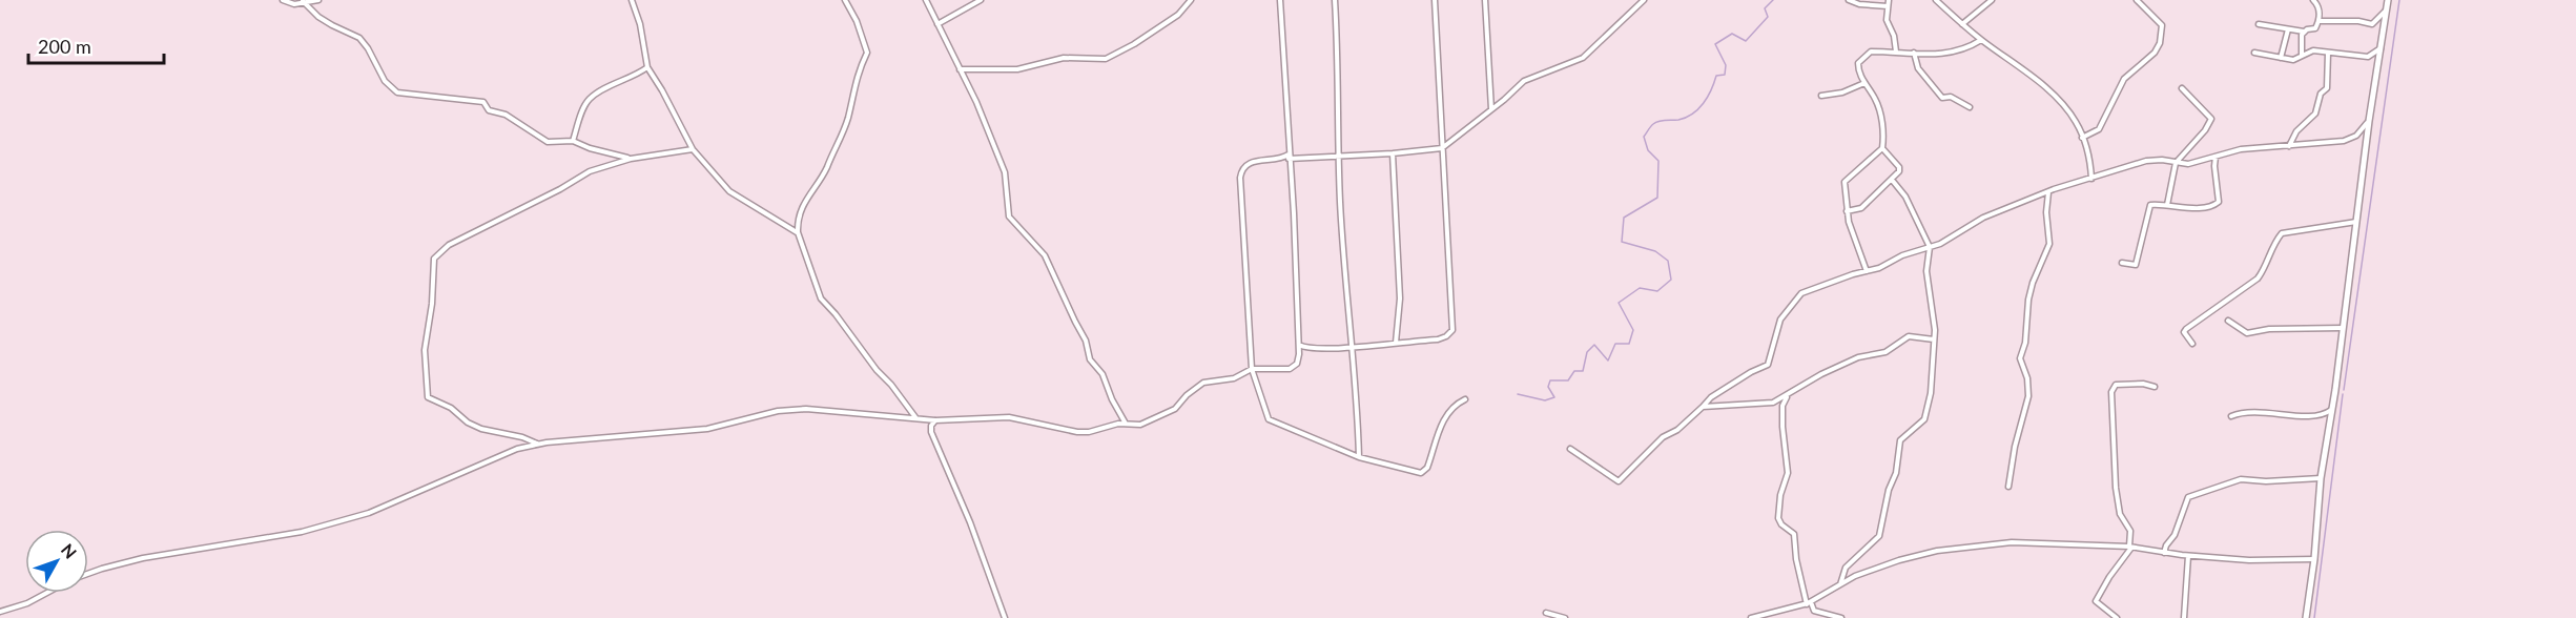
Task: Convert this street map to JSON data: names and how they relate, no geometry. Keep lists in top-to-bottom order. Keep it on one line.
{"scale_bar":"200 m","north":"top right"}
